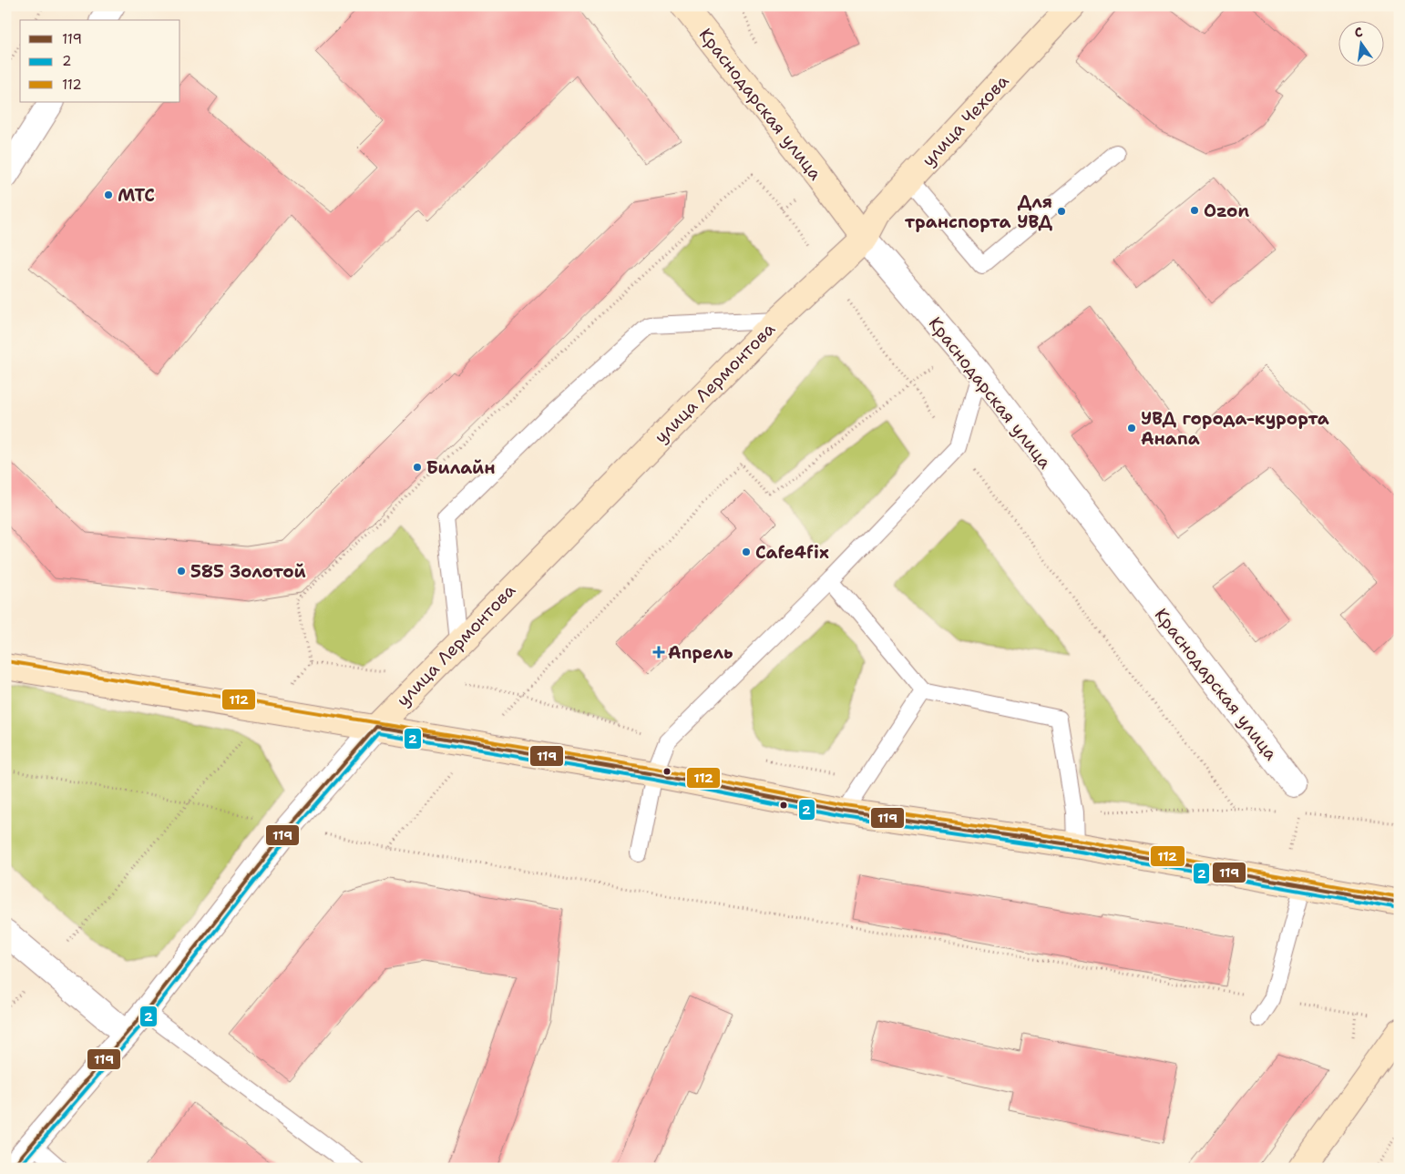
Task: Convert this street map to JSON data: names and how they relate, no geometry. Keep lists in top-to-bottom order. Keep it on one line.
{"streets":{"street":["Краснодарская улица","улица Чехова","улица Лермонтова"]},"crossings":[["Краснодарская улица","улица Чехова"],["Краснодарская улица","улица Лермонтова"],["улица Чехова","улица Лермонтова"]],"places":{"other":["МТС","Ozon","Для транспорта УВД","УВД города-курорта Анапа","Билайн","Cafe4fix","585 Золотой"],"health":["Апрель"]},"lines":["transit line 112","transit line 119","transit line 2"],"legend":["119","2","112"],"north":"top"}
